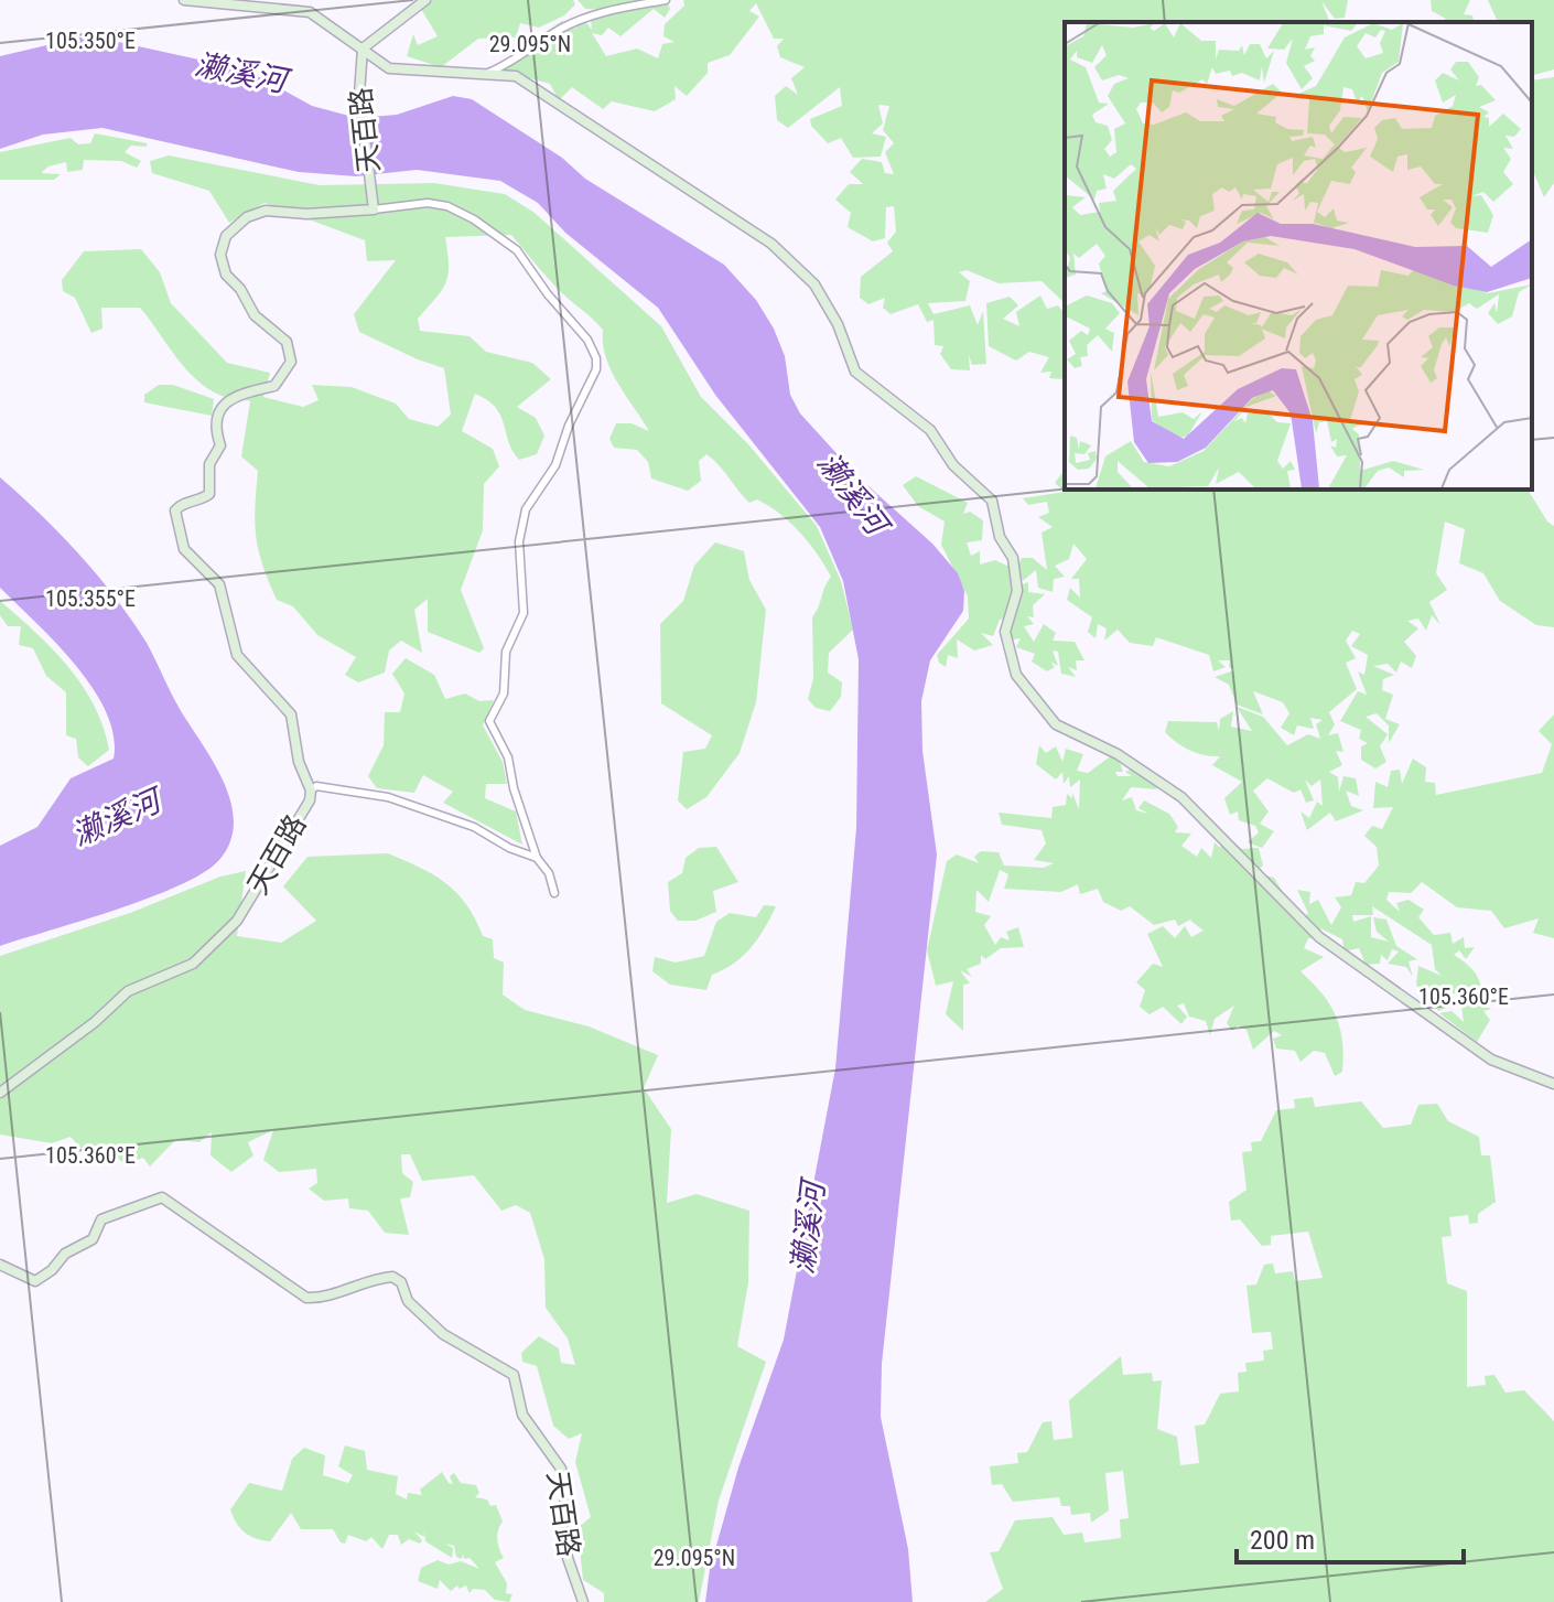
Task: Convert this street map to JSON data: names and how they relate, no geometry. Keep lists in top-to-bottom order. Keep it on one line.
{"streets":{"main road":["天百路"]},"water":["濑溪河"],"scale_bar":"200 m","coordinates":["105.350°E","29.095°N","105.355°E","105.360°E"]}
